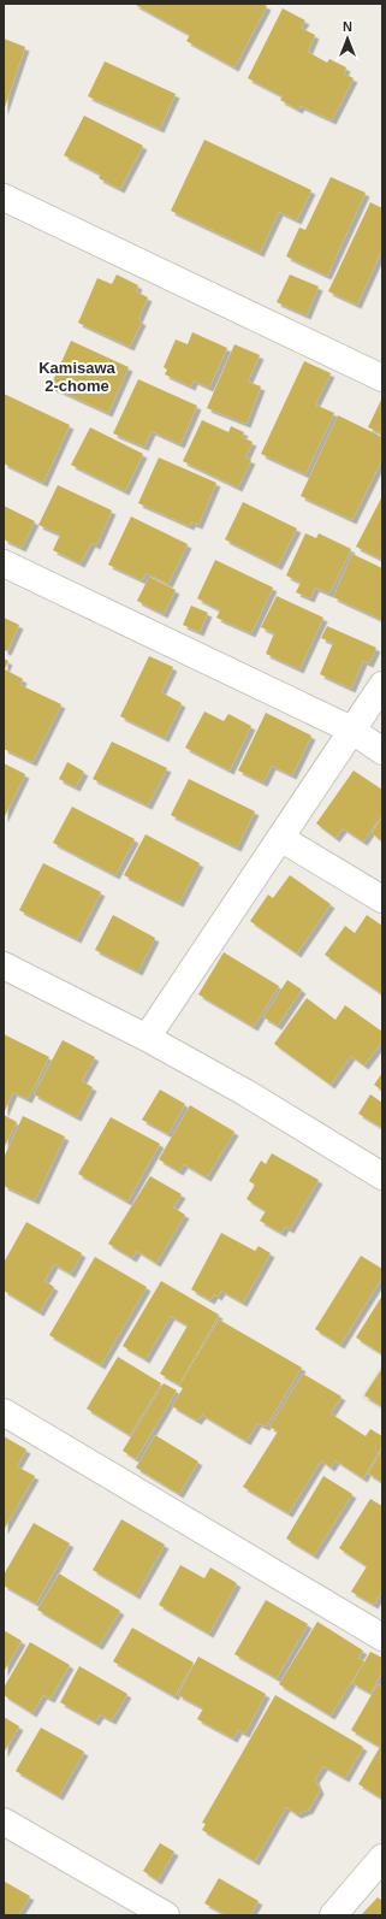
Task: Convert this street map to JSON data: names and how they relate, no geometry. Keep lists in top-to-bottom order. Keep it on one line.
{"districts":["Kamisawa 2-chome"],"north":"top"}
